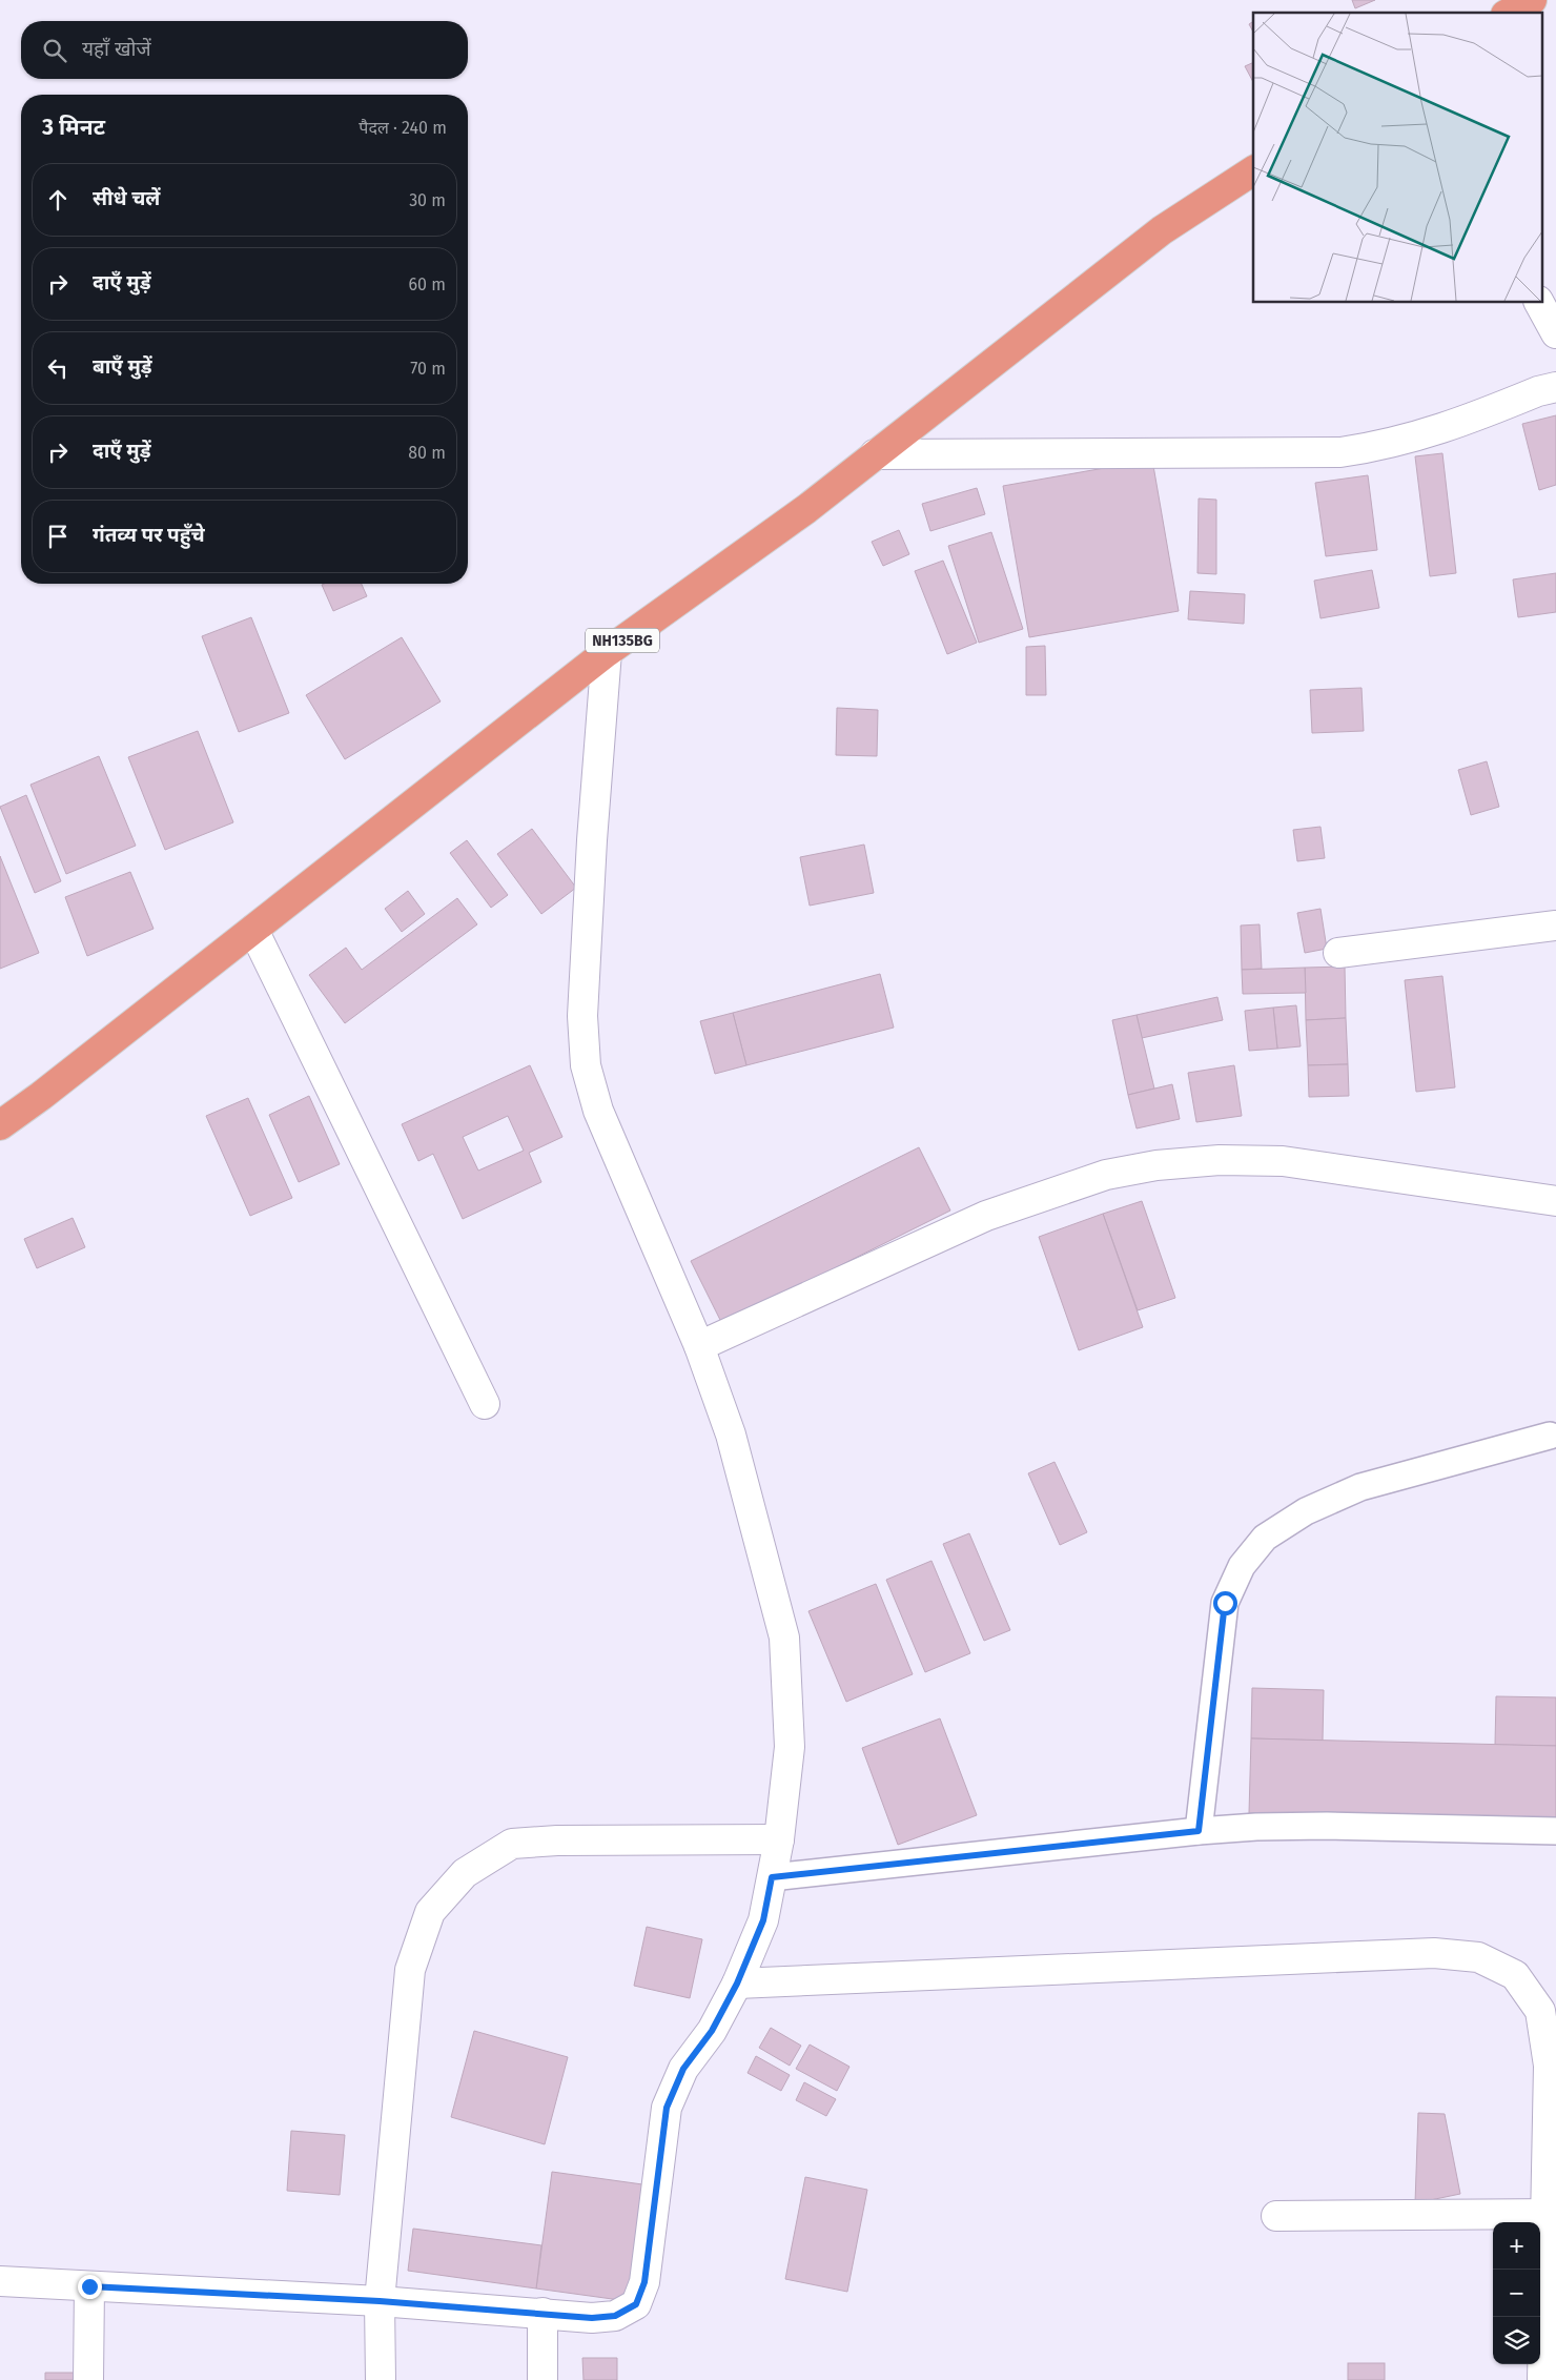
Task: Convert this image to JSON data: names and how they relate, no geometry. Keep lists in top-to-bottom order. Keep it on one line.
{"streets":{"highway":["NH135BG"]},"page":{"search":"यहाँ खोजें","heading":["3 मिनट","पैदल · 240 m"],"list":[["सीधे चलें","30 m"],["दाएँ मुड़ें","60 m"],["बाएँ मुड़ें","70 m"],["दाएँ मुड़ें","80 m"],"गंतव्य पर पहुँचे"],"map_buttons":["+","−"]}}
